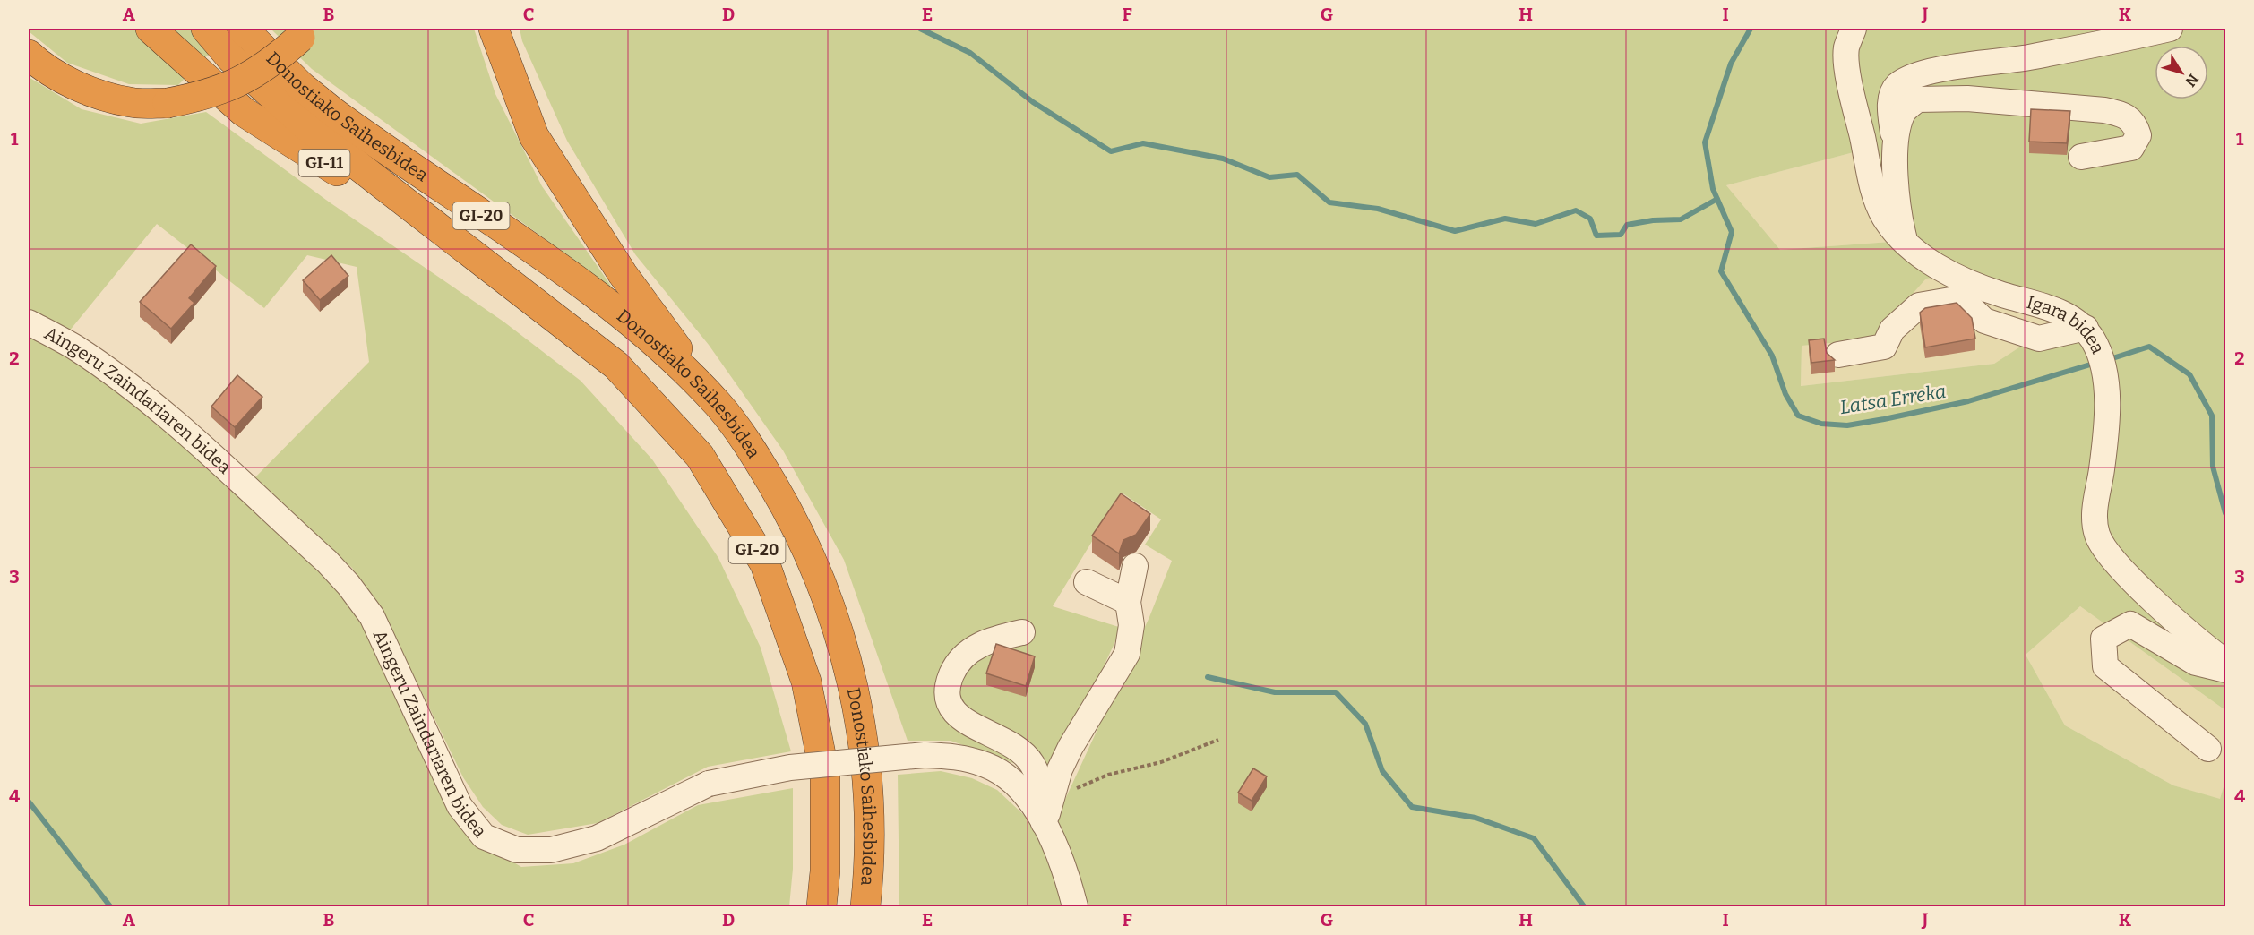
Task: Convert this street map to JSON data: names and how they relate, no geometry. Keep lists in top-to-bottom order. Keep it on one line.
{"streets":{"highway":["Donostiako Saihesbidea","GI-11","GI-20"],"street":["Igara bidea","Aingeru Zaindariaren bidea"]},"crossings":[["Donostiako Saihesbidea","GI-11"]],"water":["Latsa Erreka"],"north":"bottom right","grid":{"columns":["A","B","C","D","E","F","G","H","I","J","K"],"rows":["1","2","3","4"]}}
